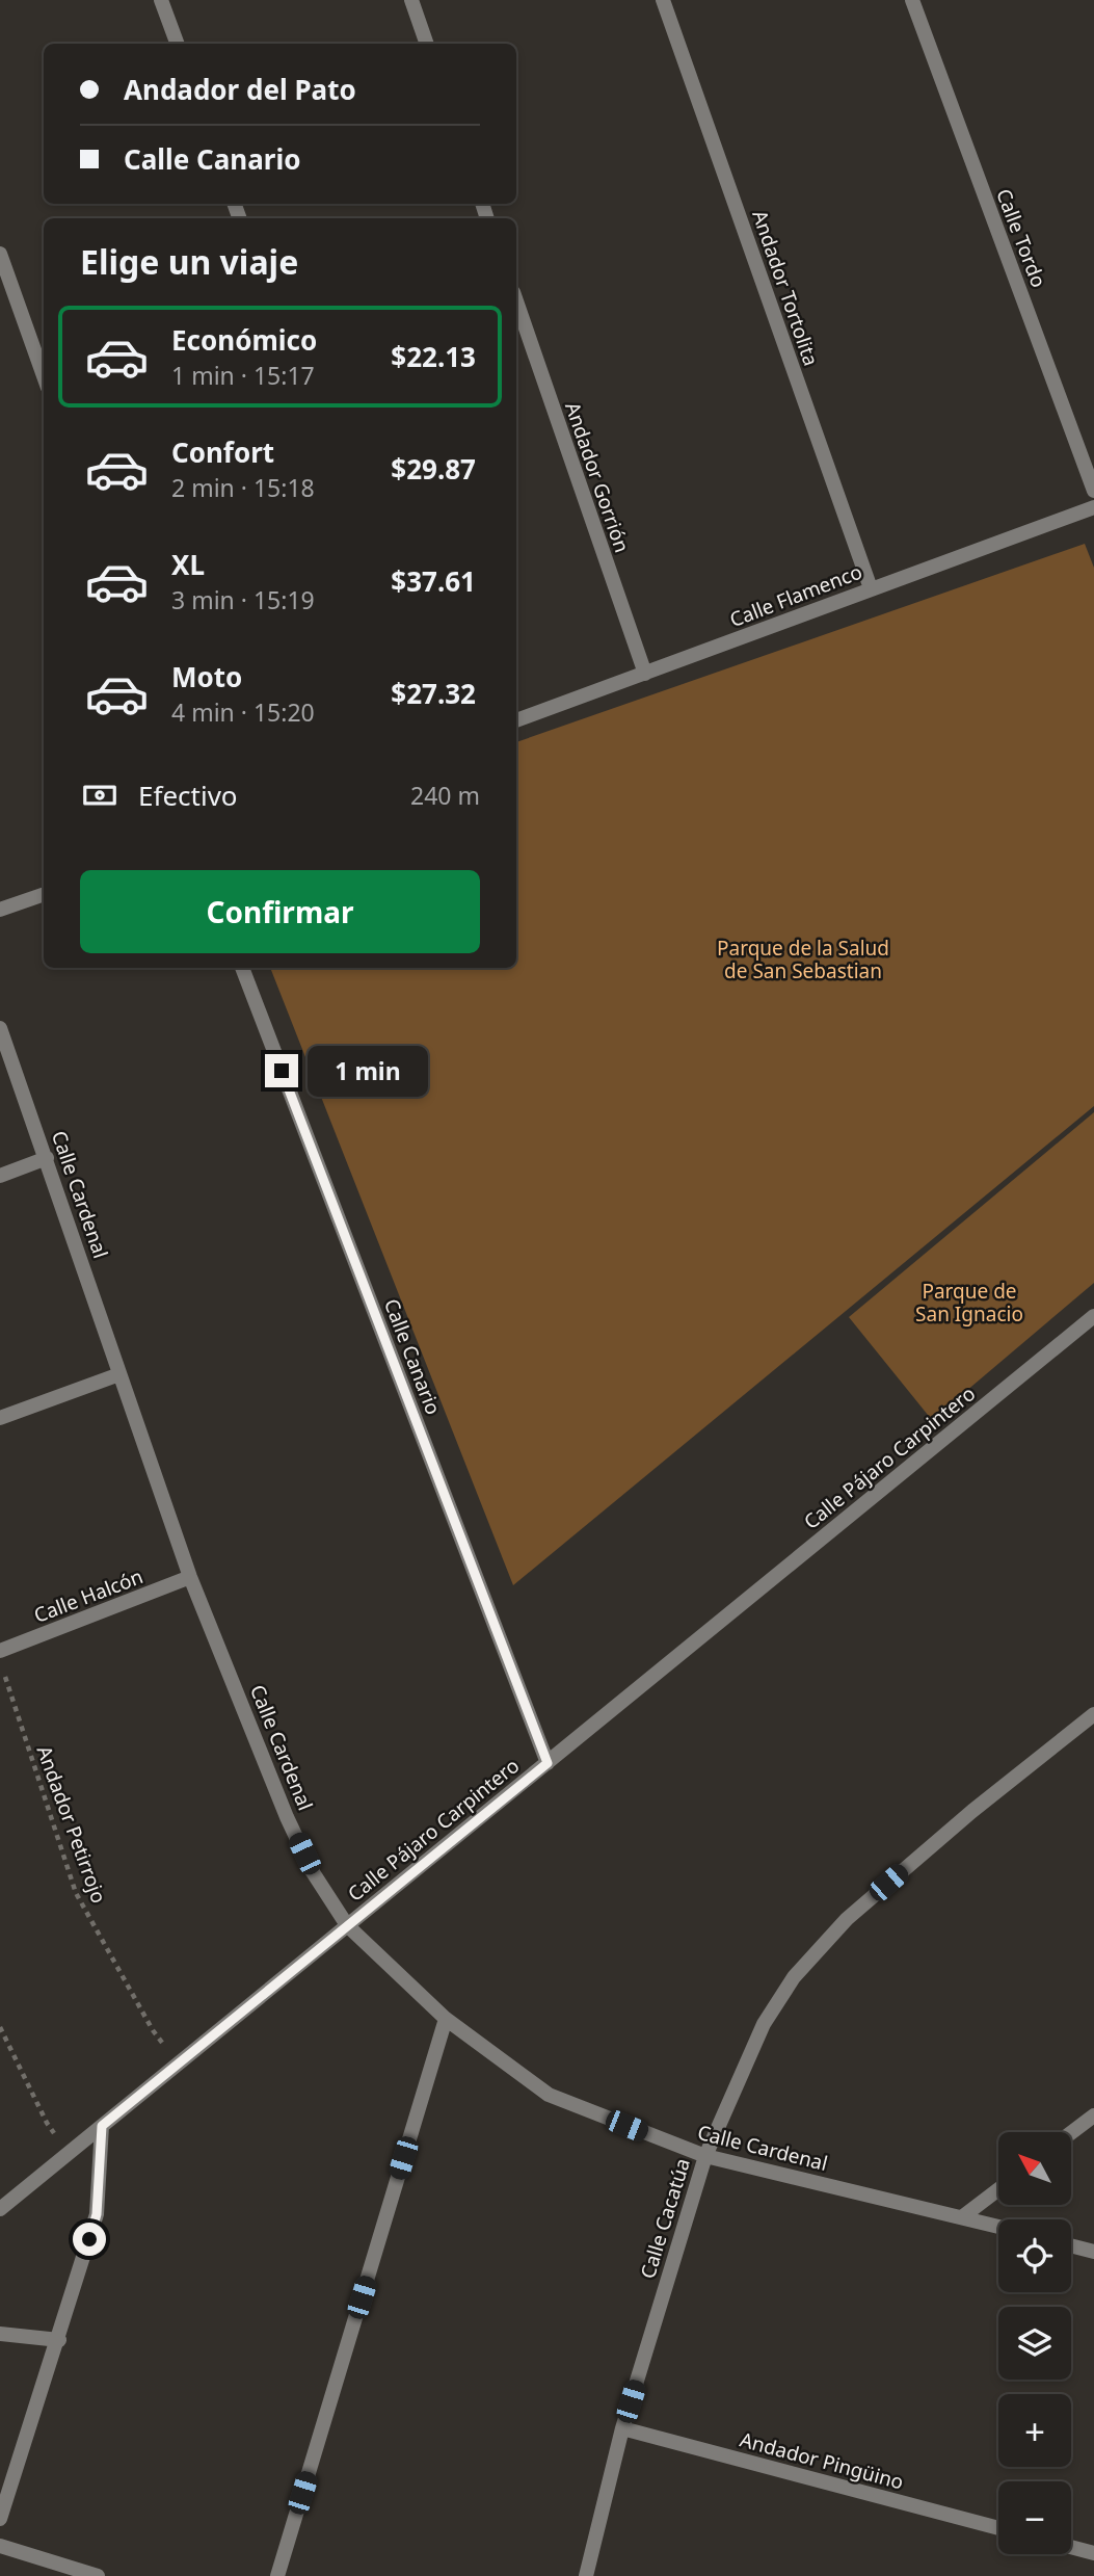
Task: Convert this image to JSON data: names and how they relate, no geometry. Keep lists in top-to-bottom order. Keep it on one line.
{"streets":{"street":["Calle Tordo","Andador Tortolita","Andador Gorrión","Calle Flamenco","Calle Cardenal","Calle Canario","Calle Pájaro Carpintero","Calle Halcón","Calle Cacatúa","Andador Pingüino"],"path":["Andador Petirrojo"]},"crossings":[["Andador Tortolita","Calle Flamenco"],["Andador Gorrión","Calle Flamenco"],["Calle Cardenal","Calle Pájaro Carpintero"],["Calle Cardenal","Calle Halcón"],["Calle Cardenal","Calle Cacatúa"],["Calle Canario","Calle Pájaro Carpintero"],["Calle Pájaro Carpintero","Andador Petirrojo"],["Calle Cacatúa","Andador Pingüino"]],"parks":["Parque de la Salud de San Sebastian","Parque de San Ignacio"],"north":"top left","page":{"banner":["Andador del Pato","Calle Canario"],"heading":"Elige un viaje","list":[{"name":"Económico","note":"1 min · 15:17","value":"$22.13"},{"name":"Confort","note":"2 min · 15:18","value":"$29.87"},{"name":"XL","note":"3 min · 15:19","value":"$37.61"},{"name":"Moto","note":"4 min · 15:20","value":"$27.32"}],"pay":["Efectivo","240 m"],"buttons":"Confirmar","bubble":"1 min","map_buttons":["+","−"]}}
